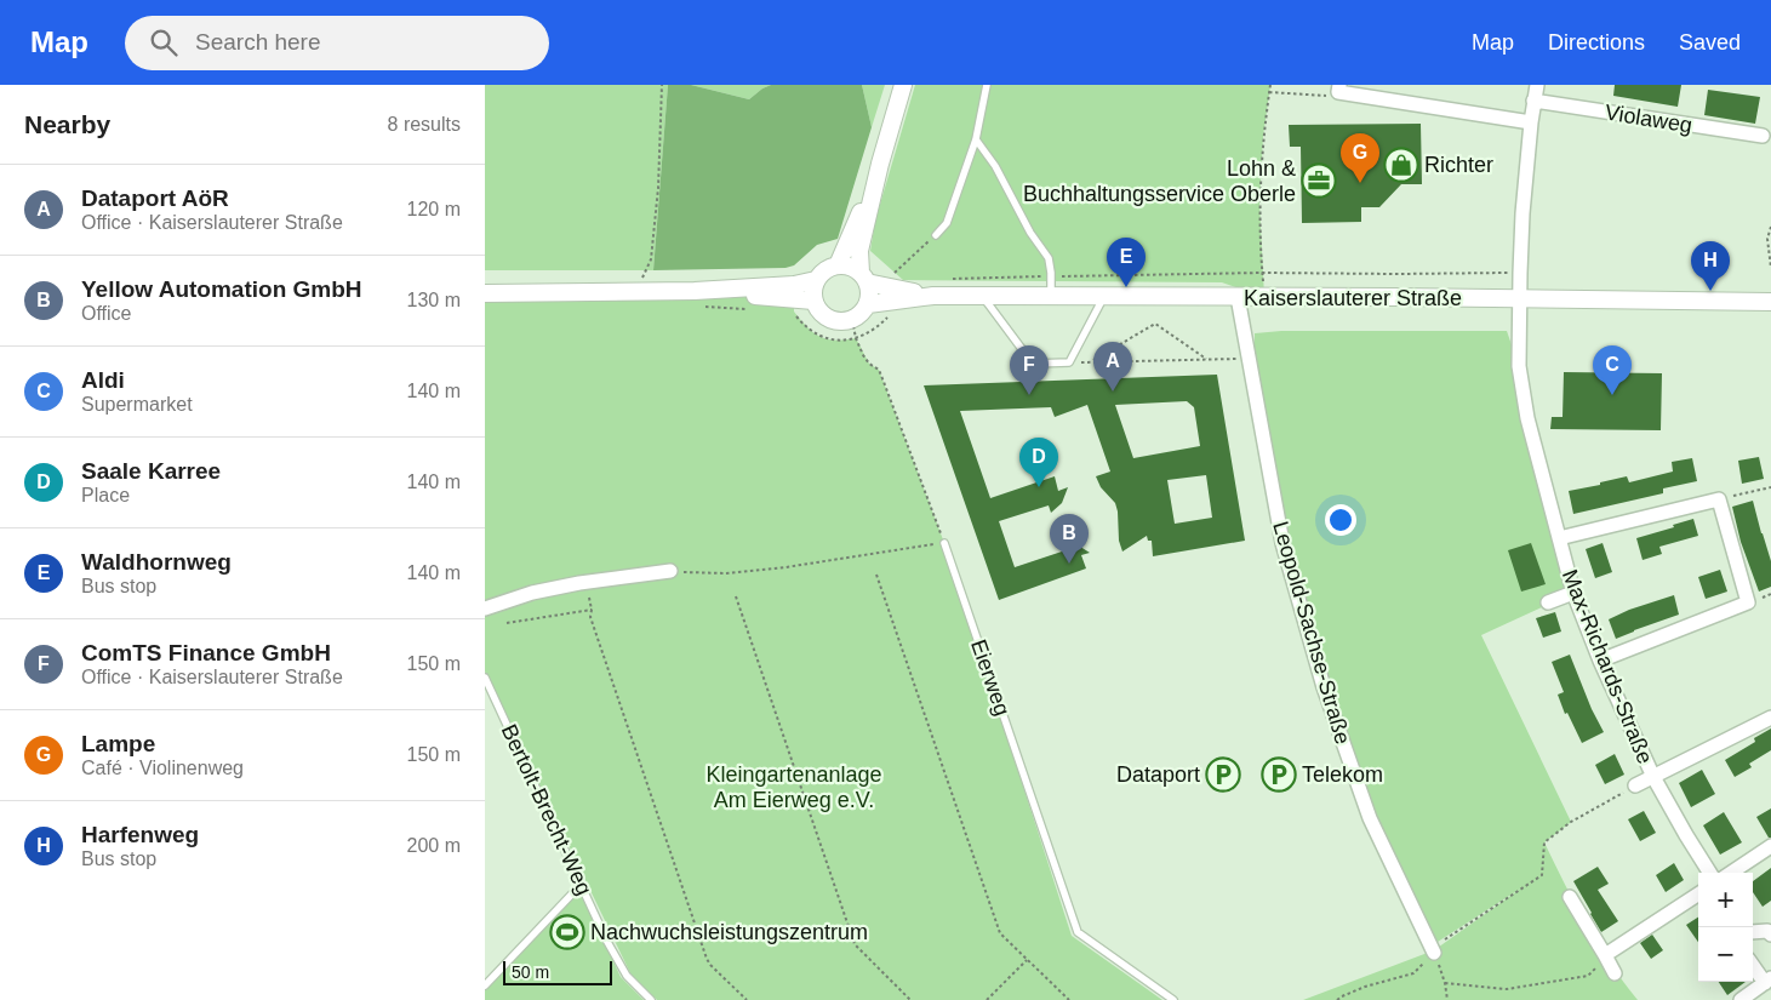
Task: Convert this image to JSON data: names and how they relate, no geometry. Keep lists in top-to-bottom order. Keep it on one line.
{"streets":{"street":["Violaweg","Kaiserslauterer Straße","Leopold-Sachse-Straße","Max-Richards-Straße"],"lane":["Eierweg","Bertolt-Brecht-Weg"]},"crossings":[["Violaweg","Max-Richards-Straße"],["Kaiserslauterer Straße","Leopold-Sachse-Straße"],["Kaiserslauterer Straße","Max-Richards-Straße"]],"parks":["Kleingartenanlage Am Eierweg e.V."],"places":{"shop":["Richter"],"office":["Lohn & Buchhaltungsservice Oberle"],"parking":["Dataport","Telekom"],"sports":["Nachwuchsleistungszentrum"]},"scale_bar":"50 m","page":{"header":"Map","search":"Search here","nav":["Map","Directions","Saved"],"heading":["Nearby","8 results"],"pins":["G","E","H","A","C","F","D","B"],"list":[{"mark":"A","name":"Dataport AöR","note":"Office · Kaiserslauterer Straße","value":"120 m"},{"mark":"B","name":"Yellow Automation GmbH","note":"Office","value":"130 m"},{"mark":"C","name":"Aldi","note":"Supermarket","value":"140 m"},{"mark":"D","name":"Saale Karree","note":"Place","value":"140 m"},{"mark":"E","name":"Waldhornweg","note":"Bus stop","value":"140 m"},{"mark":"F","name":"ComTS Finance GmbH","note":"Office · Kaiserslauterer Straße","value":"150 m"},{"mark":"G","name":"Lampe","note":"Café · Violinenweg","value":"150 m"},{"mark":"H","name":"Harfenweg","note":"Bus stop","value":"200 m"}],"map_buttons":["+","−"],"scale":"50 m"}}
